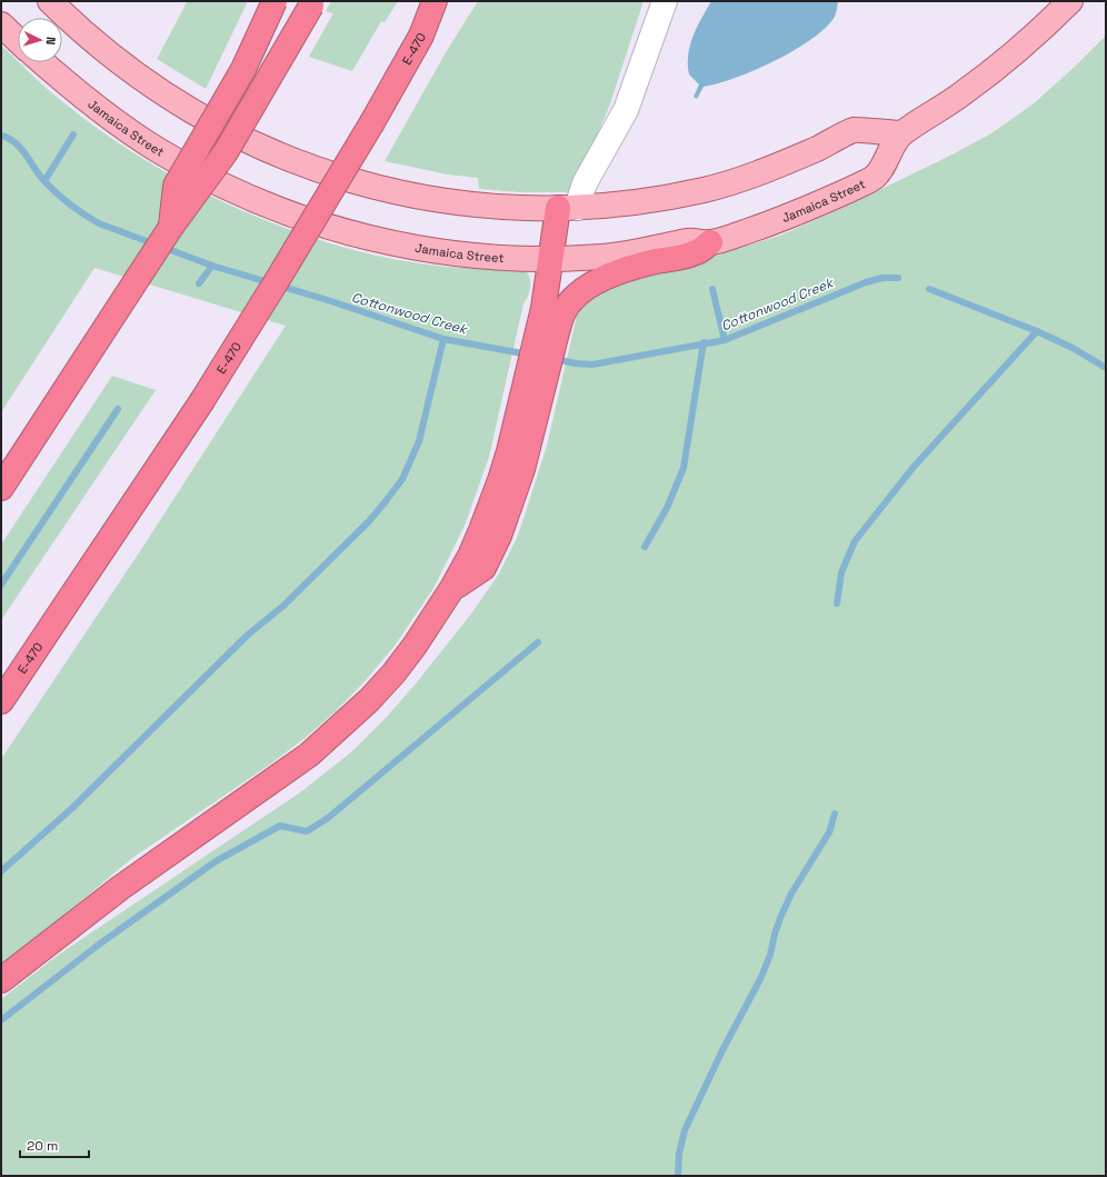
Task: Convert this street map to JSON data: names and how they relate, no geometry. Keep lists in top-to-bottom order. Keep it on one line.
{"streets":{"highway":["E-470"],"main road":["Jamaica Street"]},"water":["Cottonwood Creek"],"scale_bar":"20 m","north":"right"}
